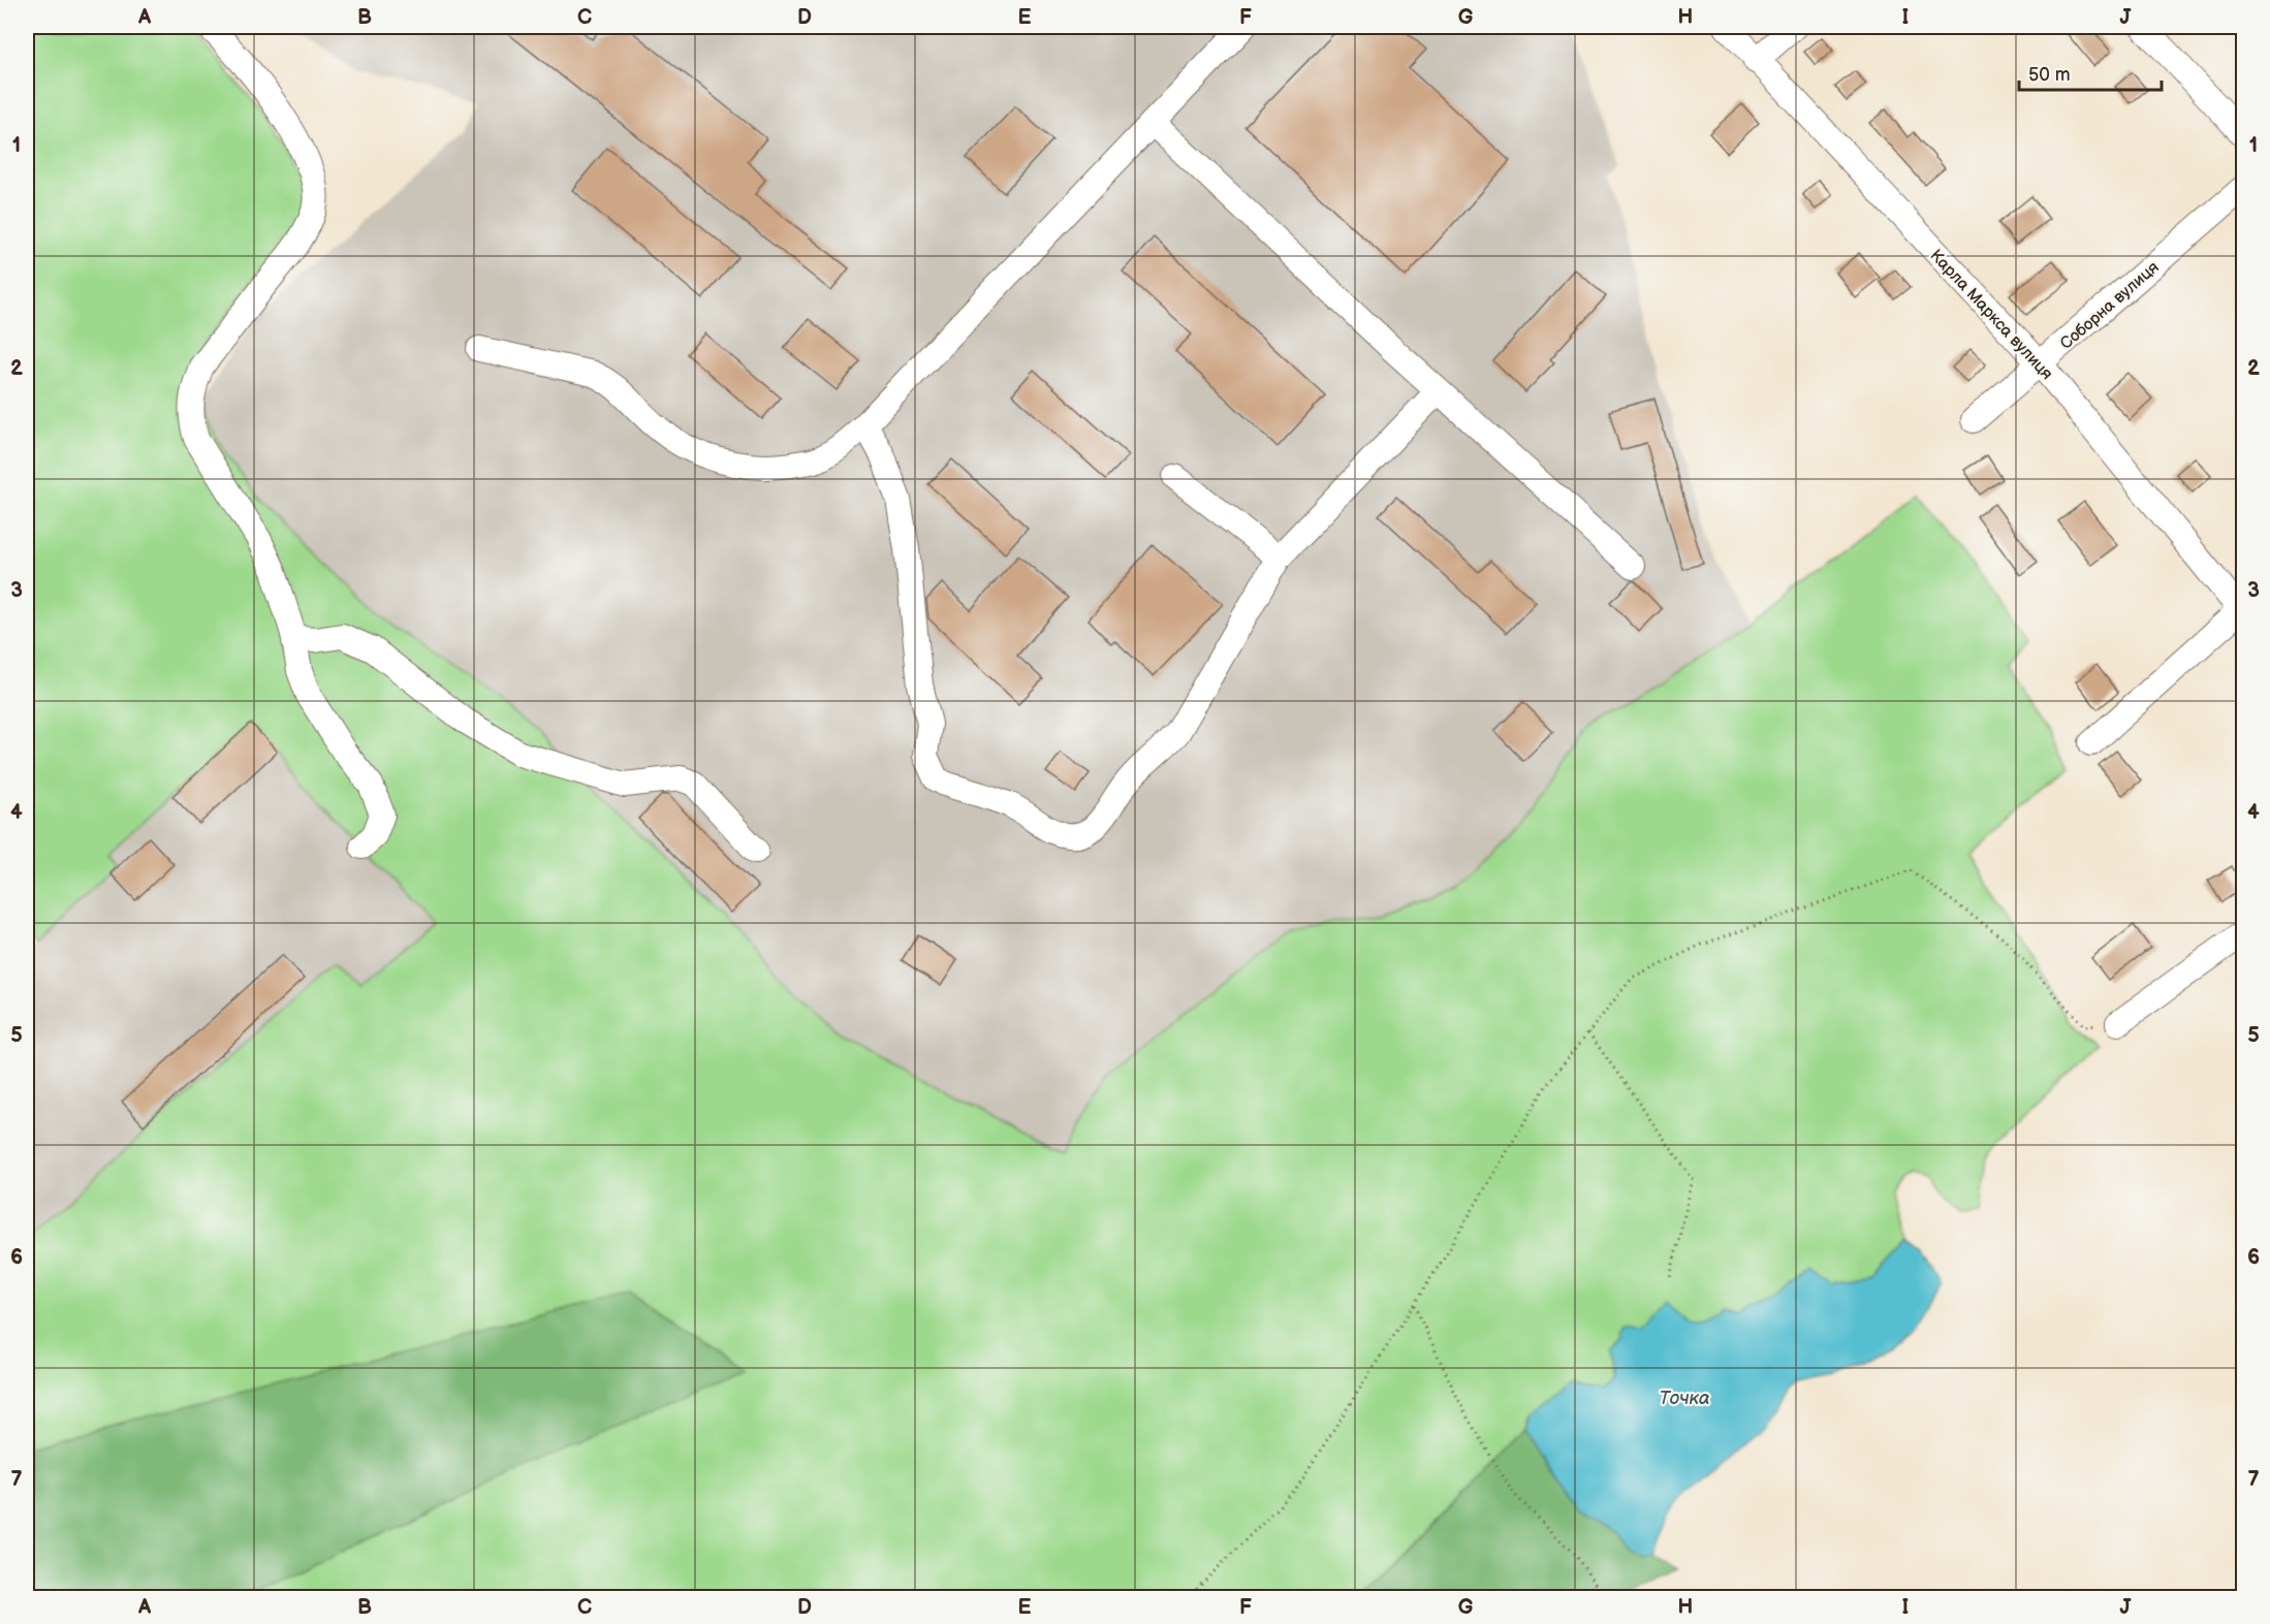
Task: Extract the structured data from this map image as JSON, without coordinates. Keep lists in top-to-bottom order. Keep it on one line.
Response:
{"streets":{"street":["Соборна вулиця","Карла Маркса вулиця"]},"crossings":[["Соборна вулиця","Карла Маркса вулиця"]],"water":["Точка"],"scale_bar":"50 m","grid":{"columns":["A","B","C","D","E","F","G","H","I","J"],"rows":["1","2","3","4","5","6","7"]}}
